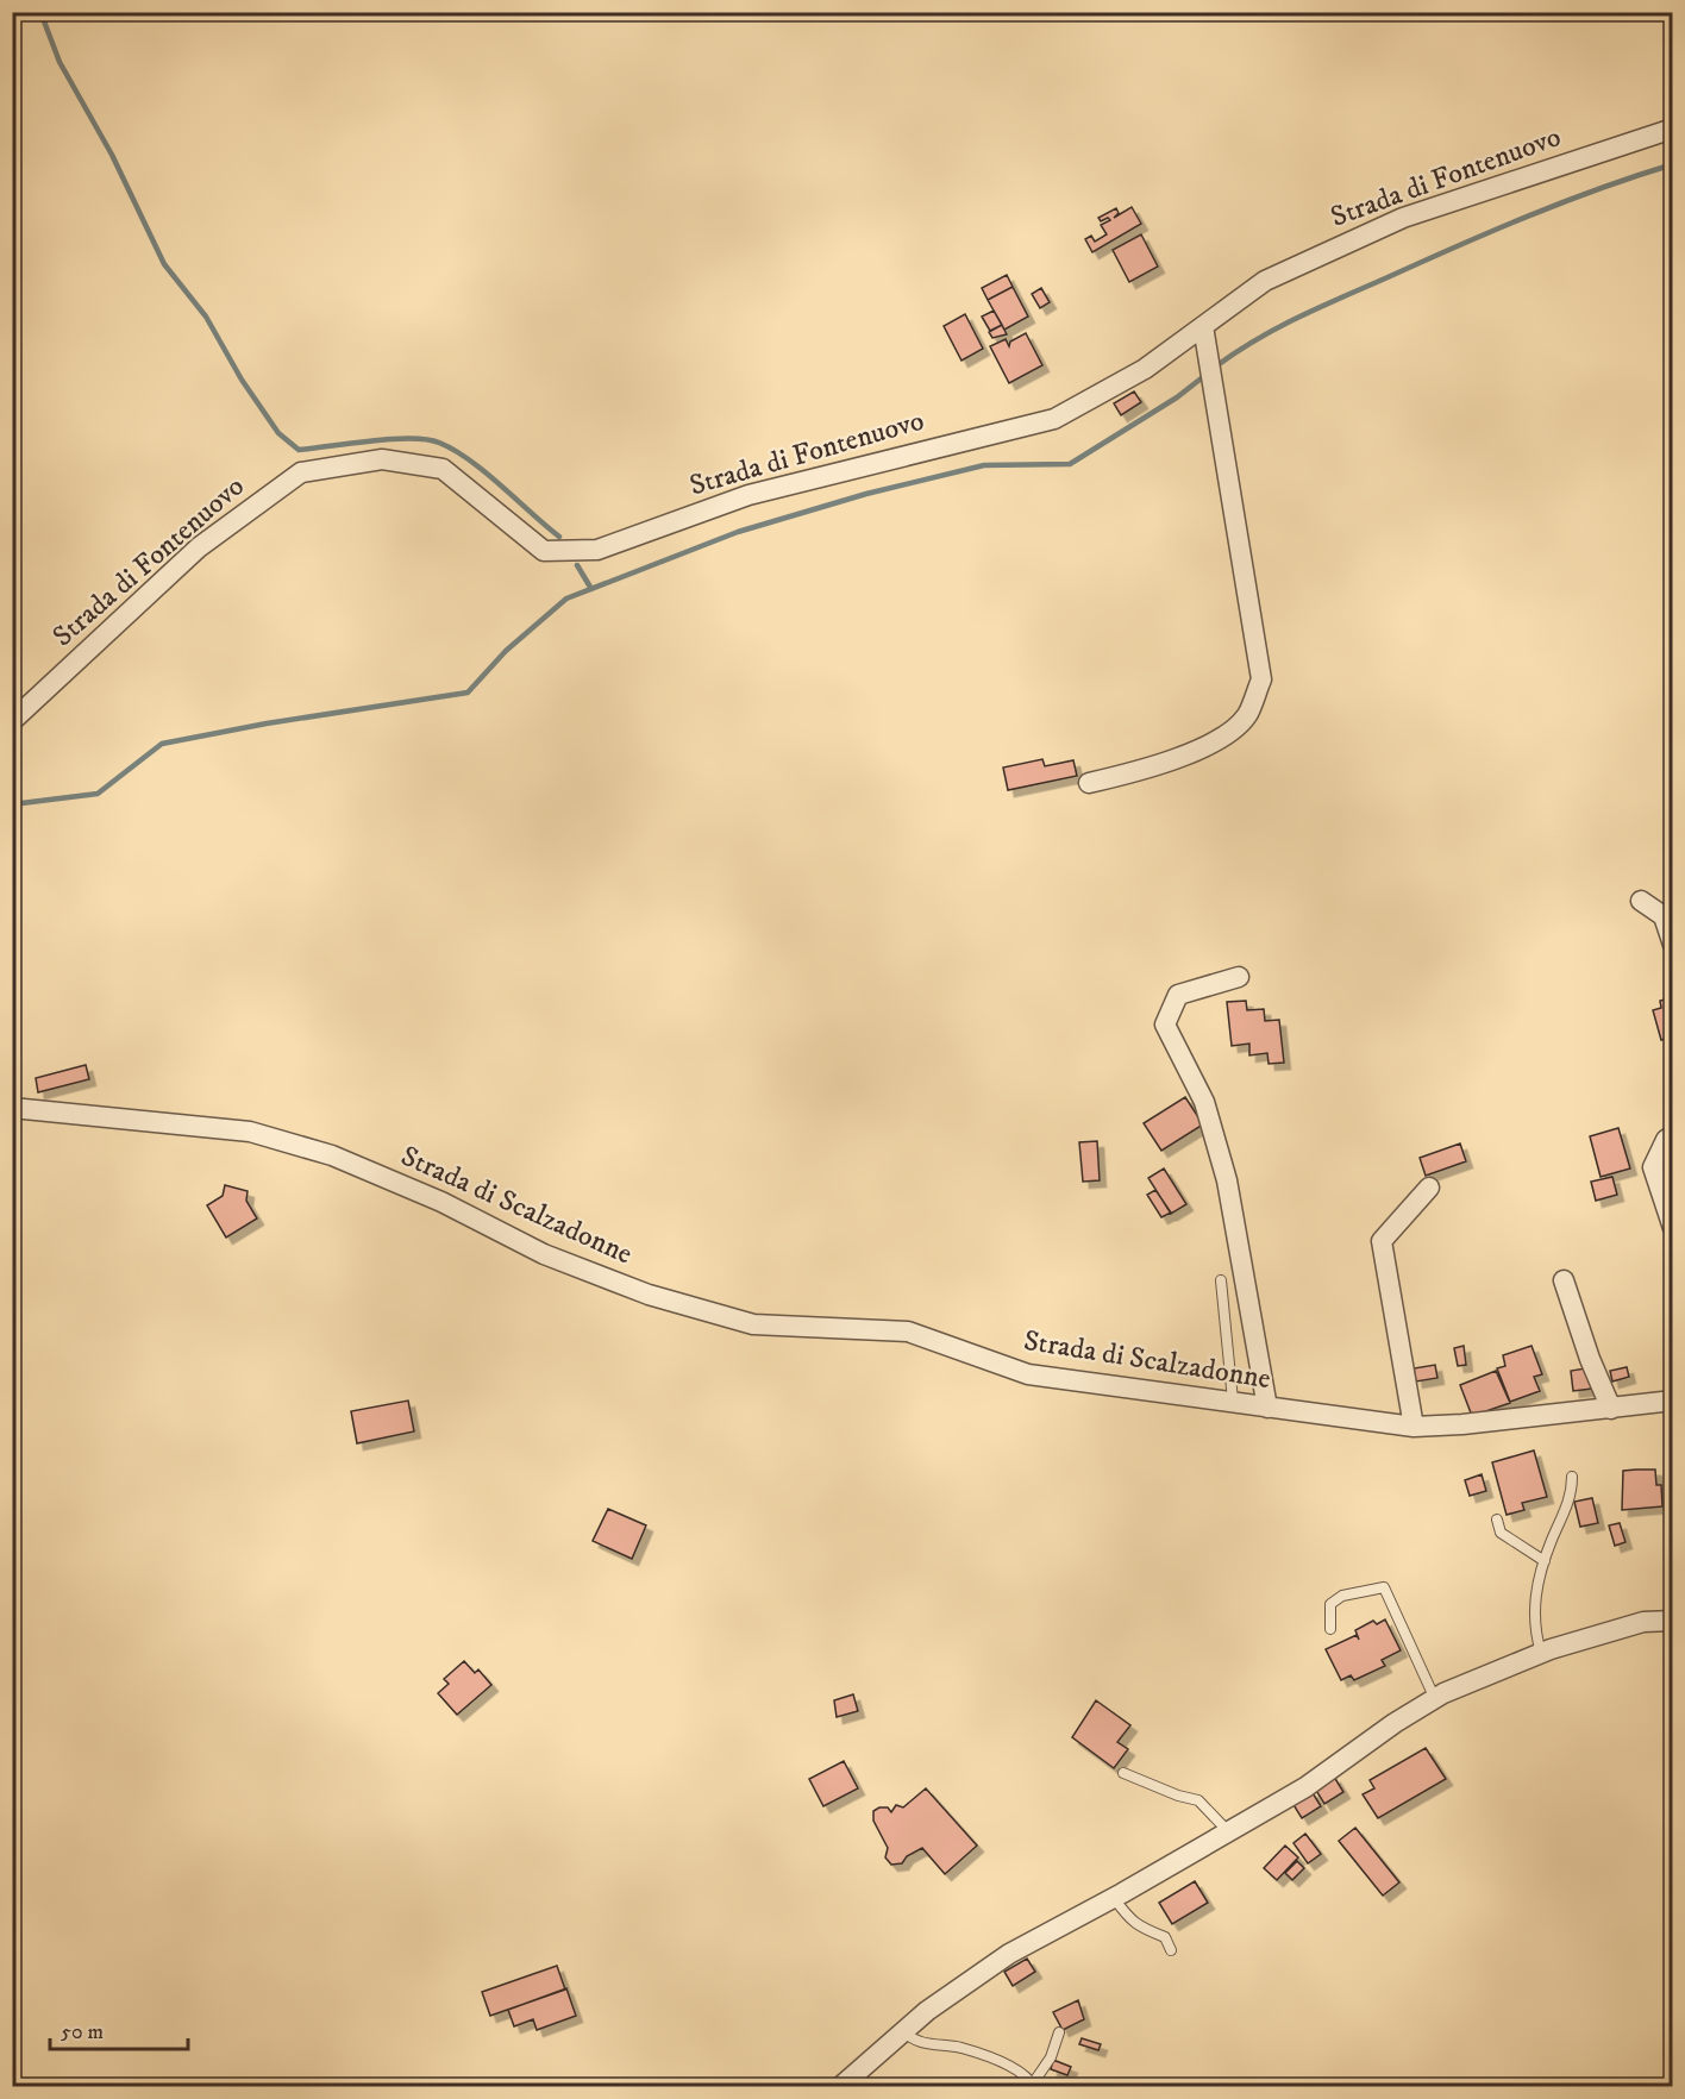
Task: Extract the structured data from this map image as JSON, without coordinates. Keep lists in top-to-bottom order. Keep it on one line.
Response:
{"streets":{"street":["Strada di Fontenuovo","Strada di Scalzadonne"]},"scale_bar":"50 m"}
